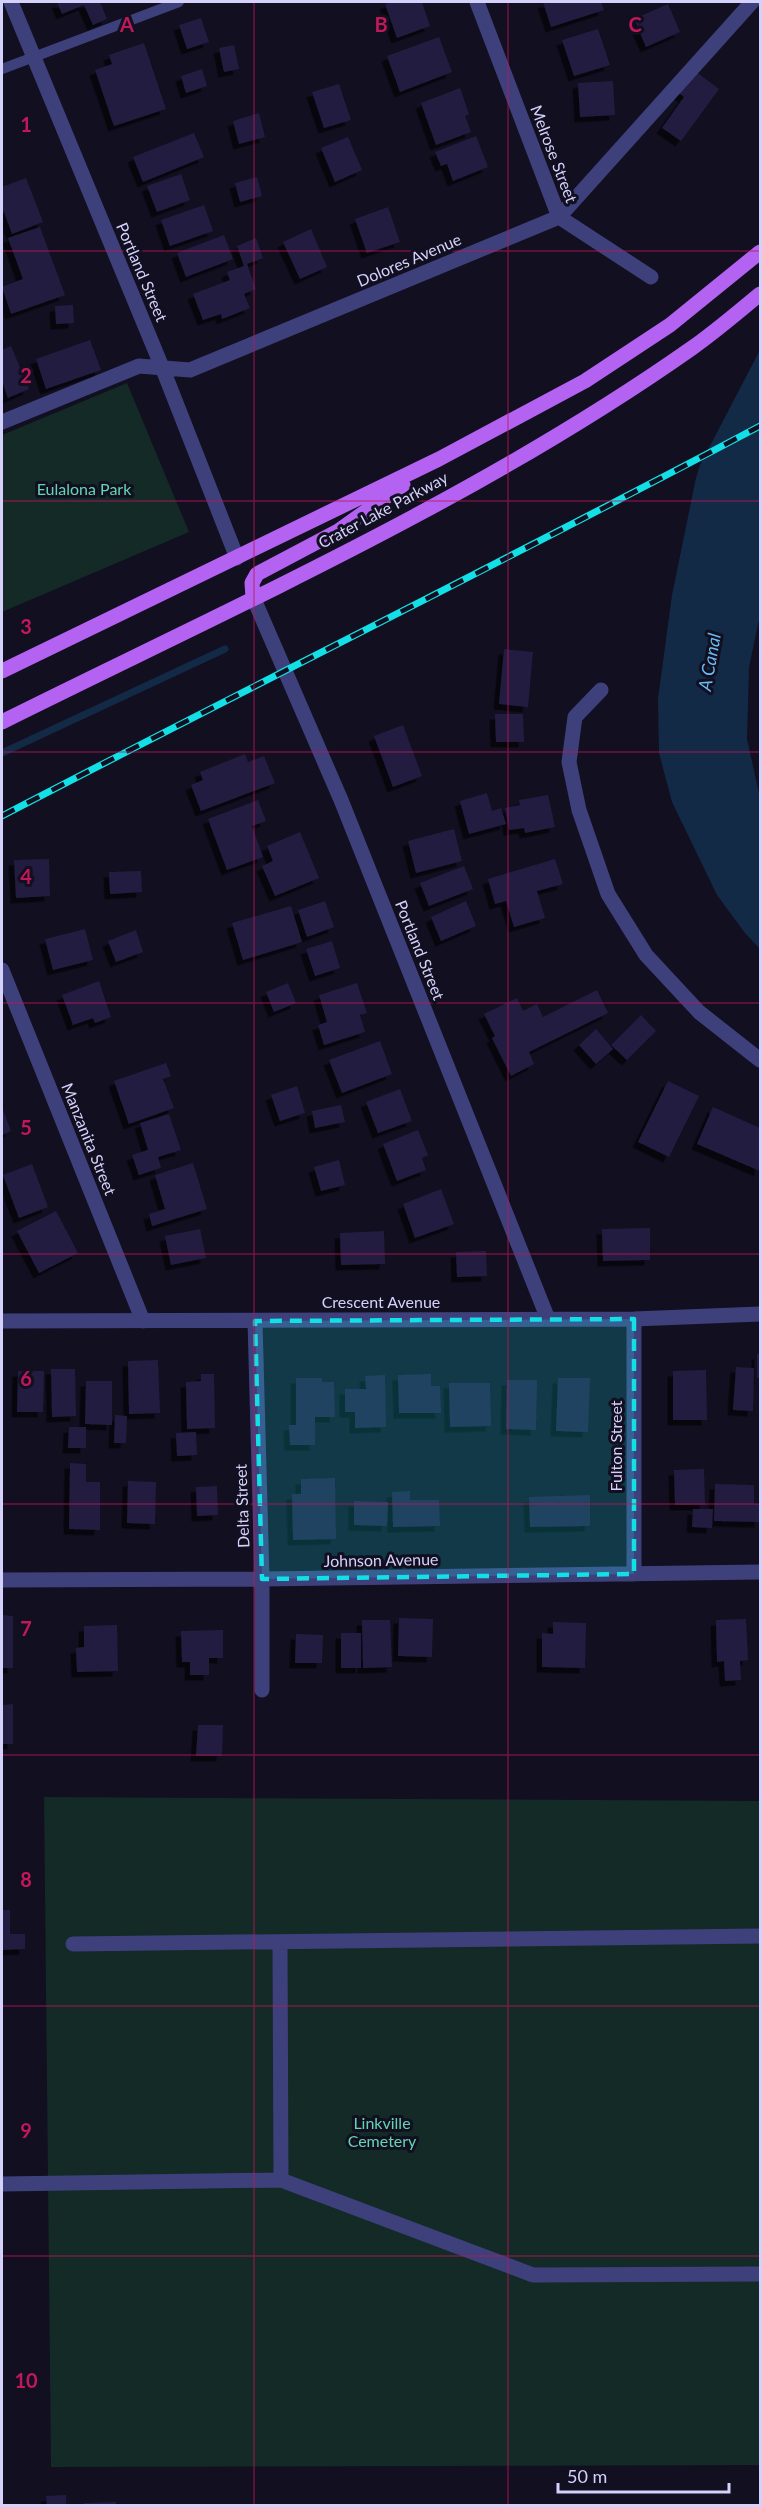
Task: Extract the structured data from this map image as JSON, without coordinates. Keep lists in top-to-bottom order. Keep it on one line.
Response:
{"streets":{"main road":["Crater Lake Parkway"],"street":["Melrose Street","Dolores Avenue","Portland Street","Manzanita Street","Crescent Avenue","Fulton Street","Delta Street","Johnson Avenue"]},"crossings":[["Melrose Street","Dolores Avenue"],["Dolores Avenue","Portland Street"],["Portland Street","Crater Lake Parkway"],["Portland Street","Crescent Avenue"],["Manzanita Street","Crescent Avenue"],["Crescent Avenue","Fulton Street"],["Crescent Avenue","Delta Street"],["Fulton Street","Johnson Avenue"],["Delta Street","Johnson Avenue"]],"water":["A Canal"],"parks":["Eulalona Park","Linkville Cemetery"],"scale_bar":"50 m","grid":{"columns":["A","B","C"],"rows":["1","2","3","4","5","6","7","8","9","10"]}}
